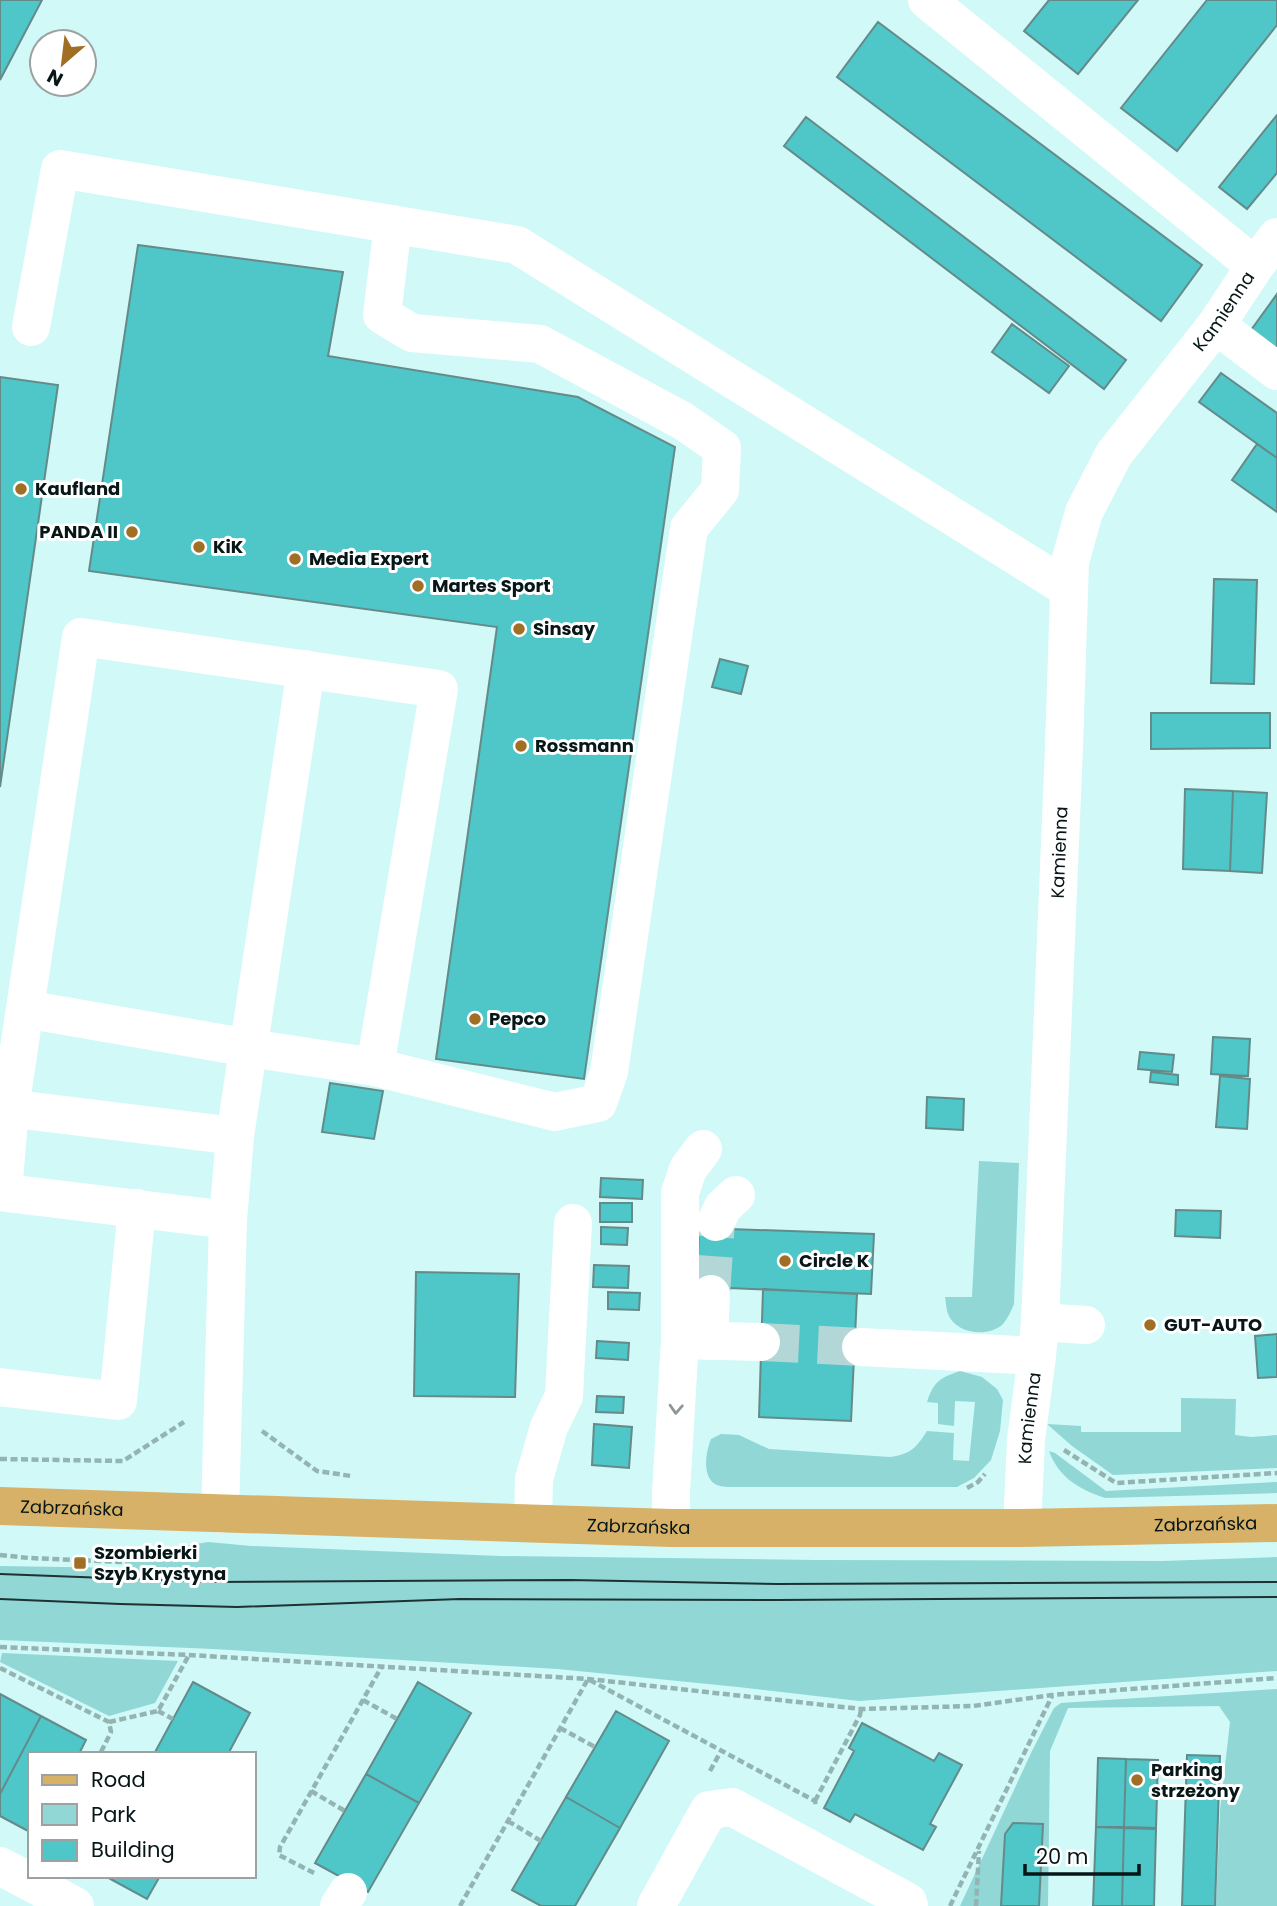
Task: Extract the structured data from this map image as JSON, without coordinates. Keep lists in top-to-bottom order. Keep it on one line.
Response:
{"streets":{"main road":["Zabrzańska"],"street":["Kamienna"]},"crossings":[["Kamienna","Zabrzańska"]],"places":{"other":["Kaufland","PANDA II","KiK","Media Expert","Martes Sport","Sinsay","Rossmann","Pepco","Circle K","GUT-AUTO","Parking strzeżony"],"transit":["Szombierki Szyb Krystyna"]},"legend":["Road","Park","Building"],"scale_bar":"20 m","north":"bottom left"}
